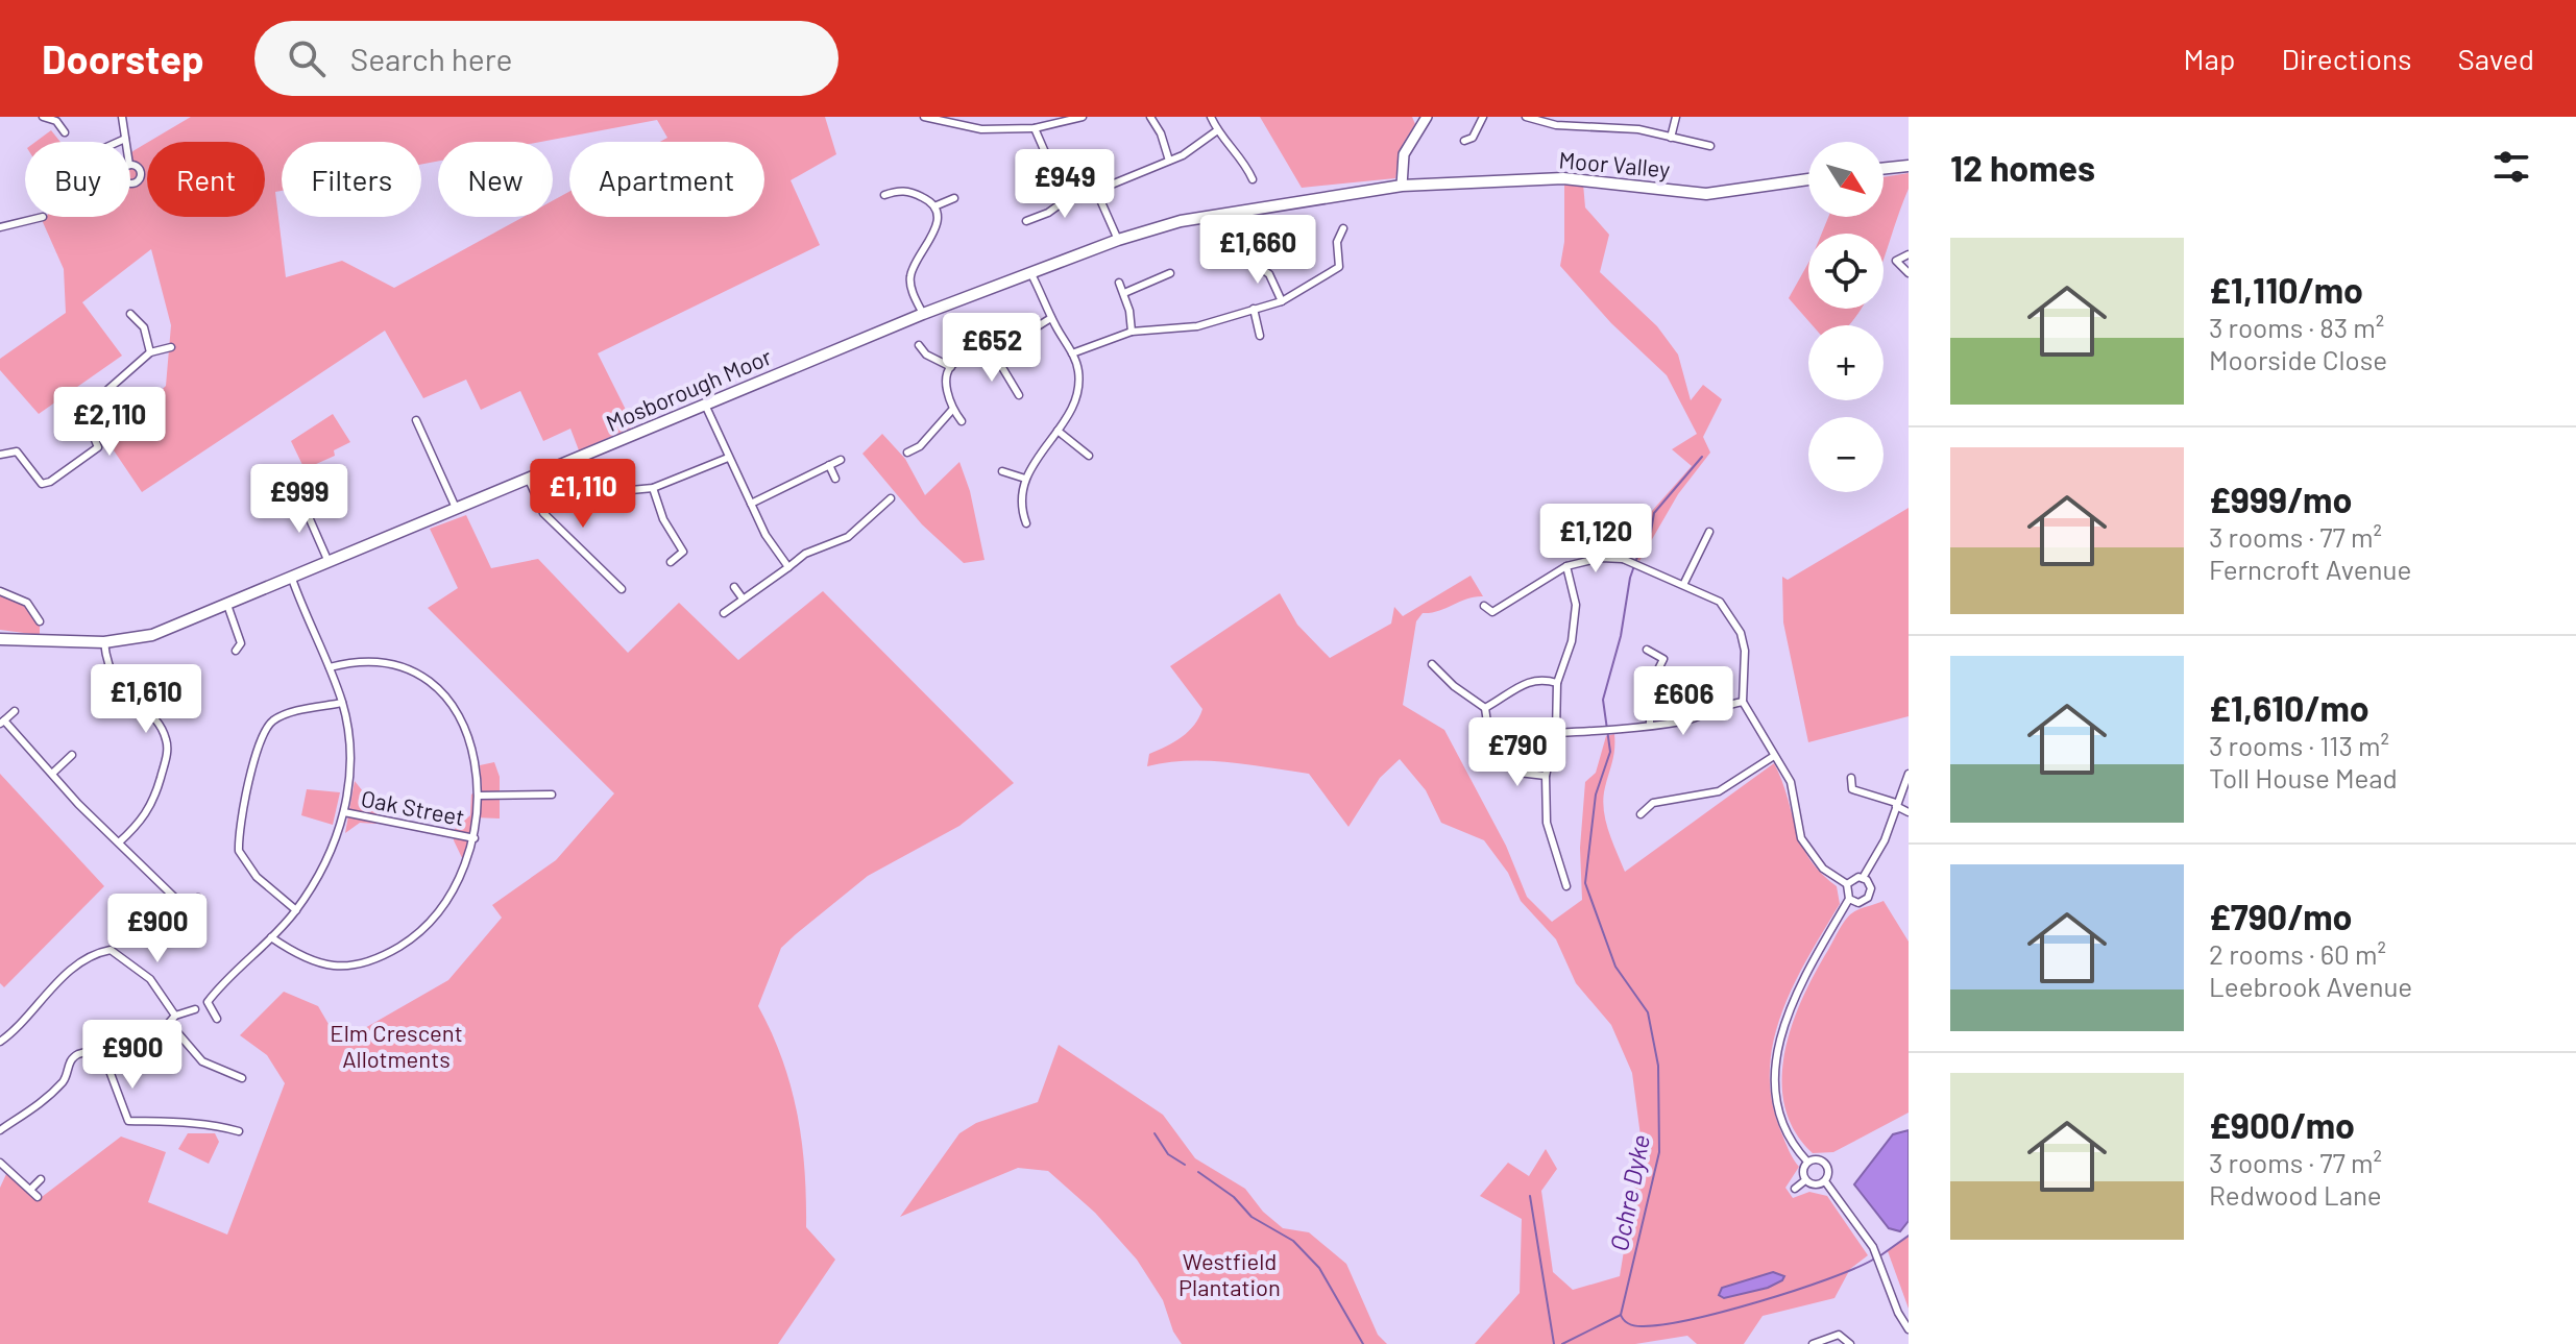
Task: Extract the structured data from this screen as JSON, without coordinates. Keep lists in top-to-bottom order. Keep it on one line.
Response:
{"streets":{"main road":["Moor Valley","Mosborough Moor"],"street":["Oak Street"]},"crossings":[["Moor Valley","Mosborough Moor"]],"water":["Ochre Dyke"],"parks":["Elm Crescent Allotments","Westfield Plantation"],"north":"bottom right","page":{"header":"Doorstep","search":"Search here","nav":["Map","Directions","Saved"],"heading":"12 homes","map_buttons":["+","−"],"chip":["Buy","Rent","Filters","New","Apartment"],"price":["£949","£1,660","£652","£2,110","£1,110","£999","£1,120","£1,610","£606","£790","£900","£900"],"list":[{"name":"£1,110/mo","note":"3 rooms · 83 m² · Moorside Close"},{"name":"£999/mo","note":"3 rooms · 77 m² · Ferncroft Avenue"},{"name":"£1,610/mo","note":"3 rooms · 113 m² · Toll House Mead"},{"name":"£790/mo","note":"2 rooms · 60 m² · Leebrook Avenue"},{"name":"£900/mo","note":"3 rooms · 77 m² · Redwood Lane"}]}}
